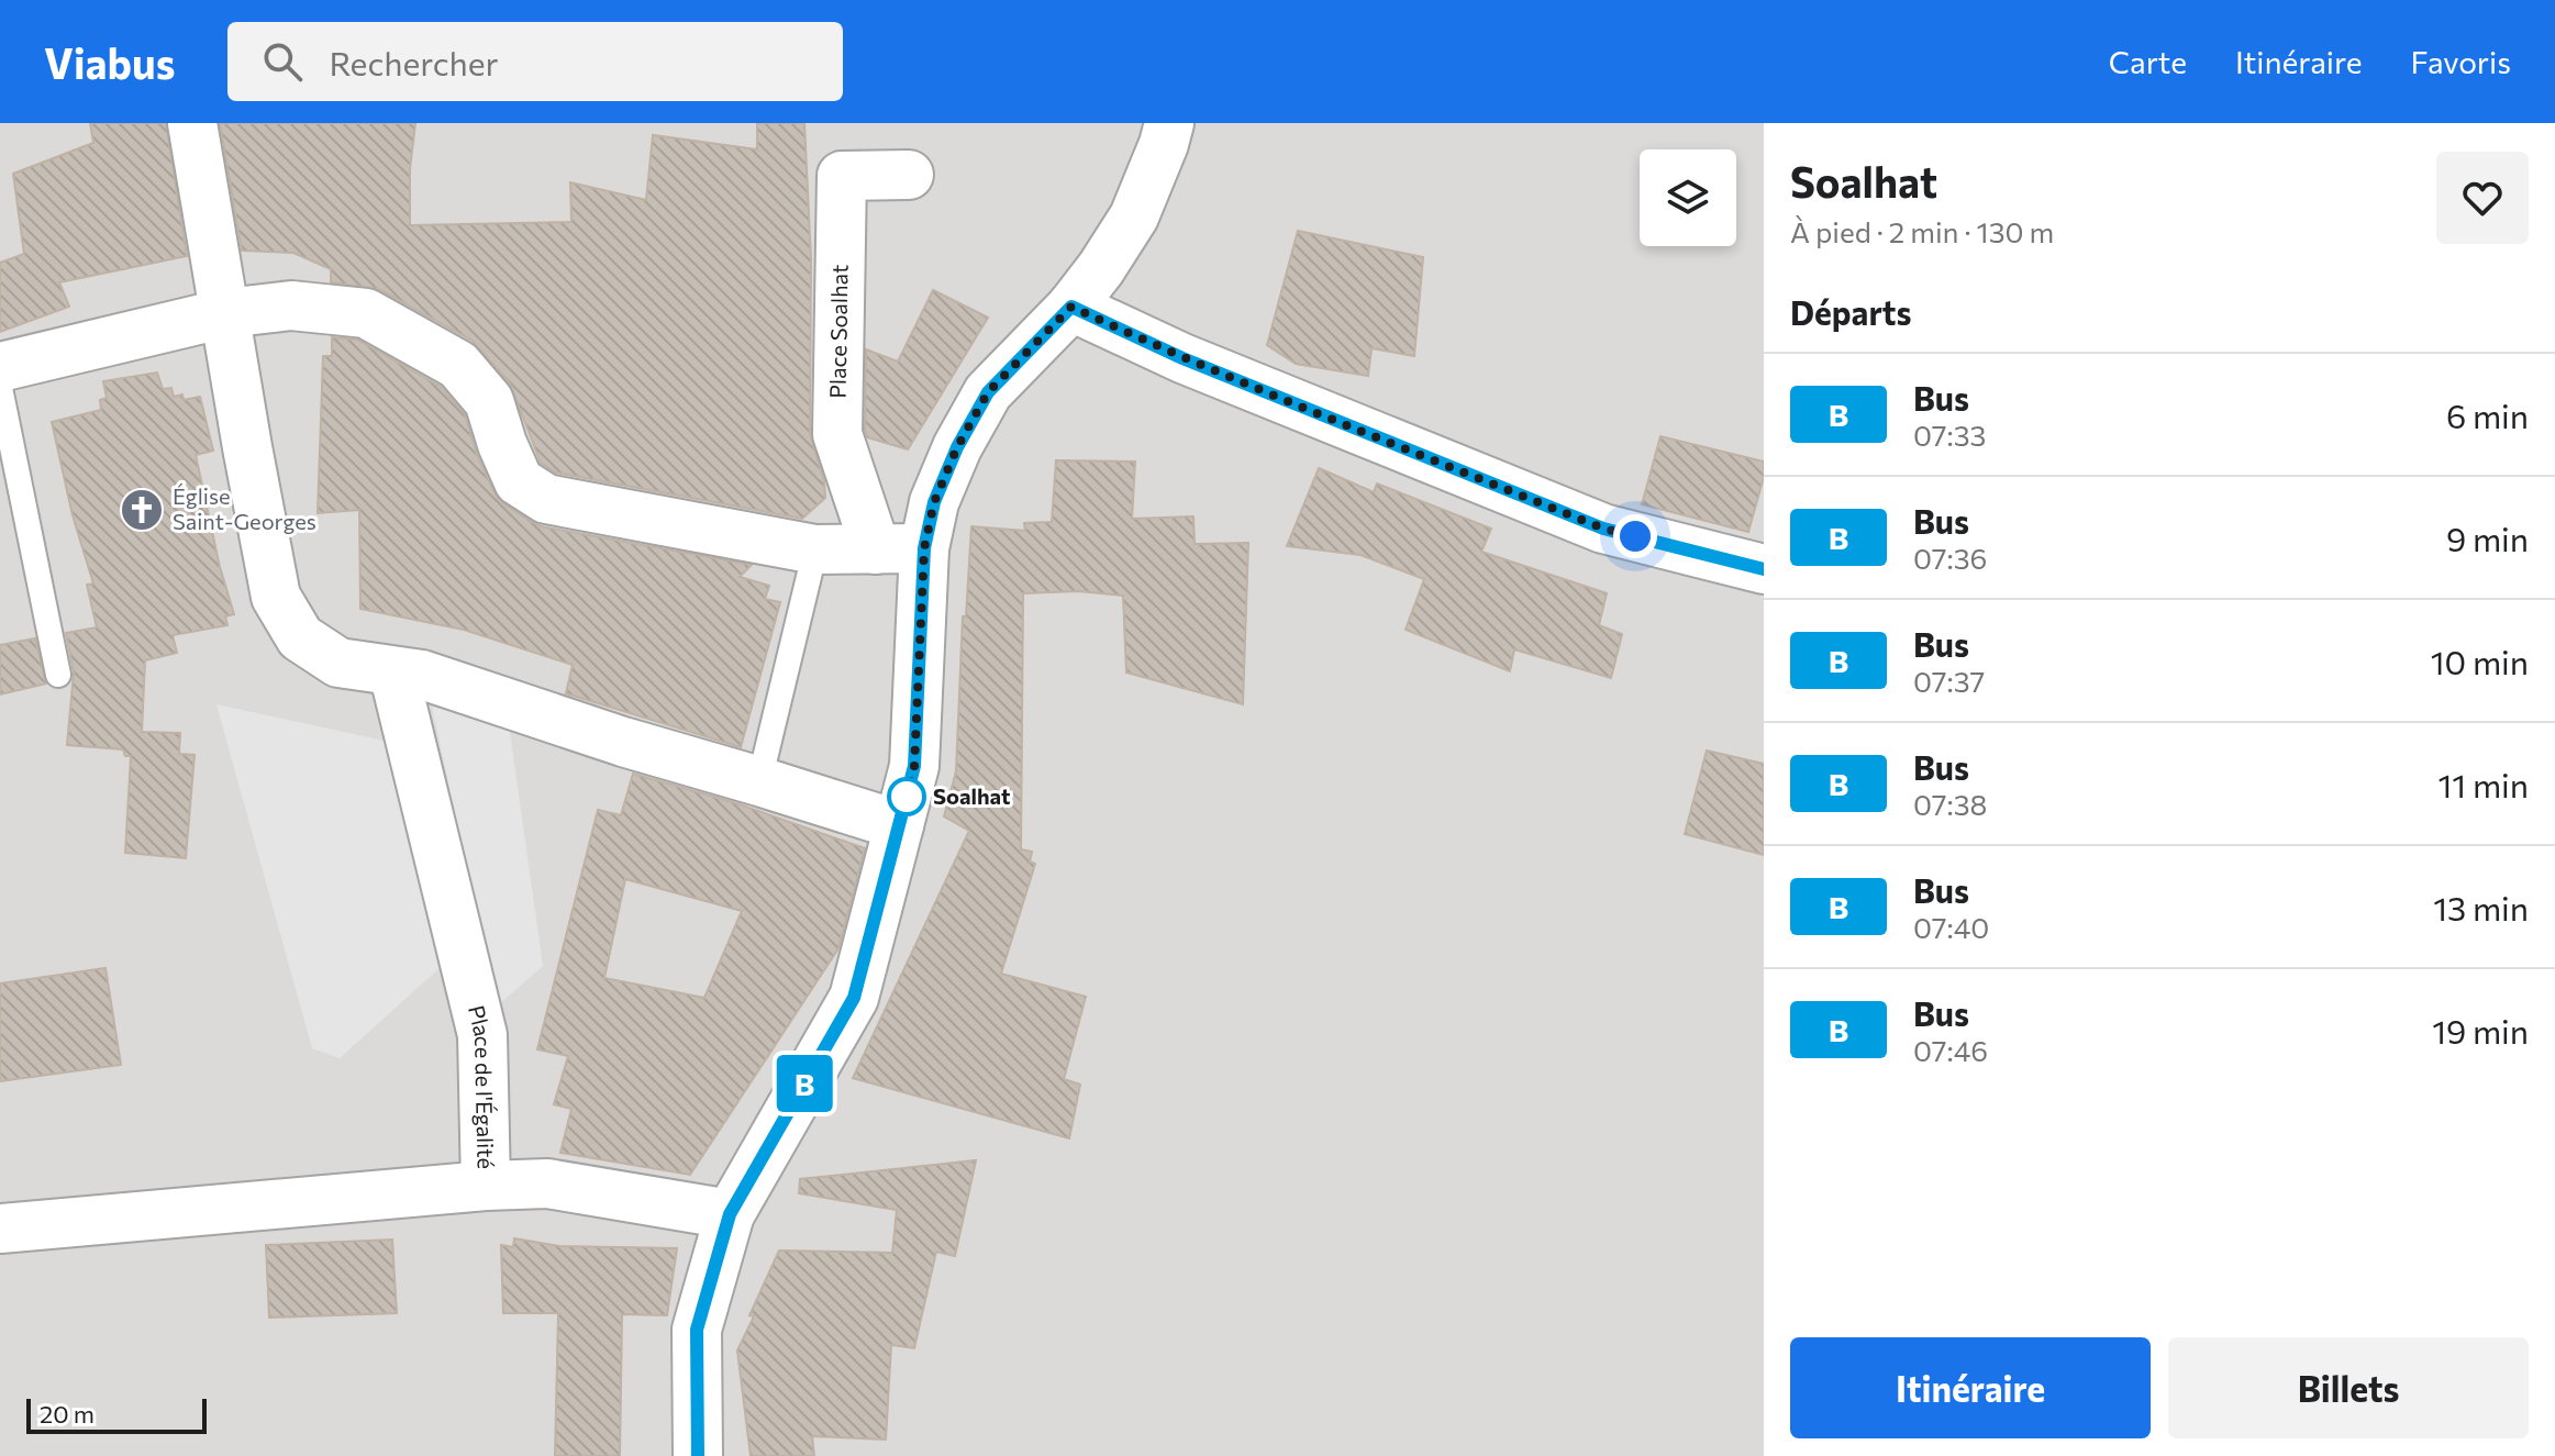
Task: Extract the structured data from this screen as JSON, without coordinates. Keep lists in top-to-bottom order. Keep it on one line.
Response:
{"streets":{"street":["Place Soalhat","Place de l'Égalité"]},"places":{"church":["Église Saint-Georges"],"other":["Soalhat"]},"lines":["bus line B"],"scale_bar":"20 m","page":{"header":"Viabus","search":"Rechercher","nav":["Carte","Itinéraire","Favoris"],"on_map":"B","heading":[["Soalhat","À pied · 2 min · 130 m"],"Départs"],"list":[{"mark":"B","name":"Bus","note":"07:33","value":"6 min"},{"mark":"B","name":"Bus","note":"07:36","value":"9 min"},{"mark":"B","name":"Bus","note":"07:37","value":"10 min"},{"mark":"B","name":"Bus","note":"07:38","value":"11 min"},{"mark":"B","name":"Bus","note":"07:40","value":"13 min"},{"mark":"B","name":"Bus","note":"07:46","value":"19 min"}],"buttons":["Itinéraire","Billets"],"scale":"20 m"}}
